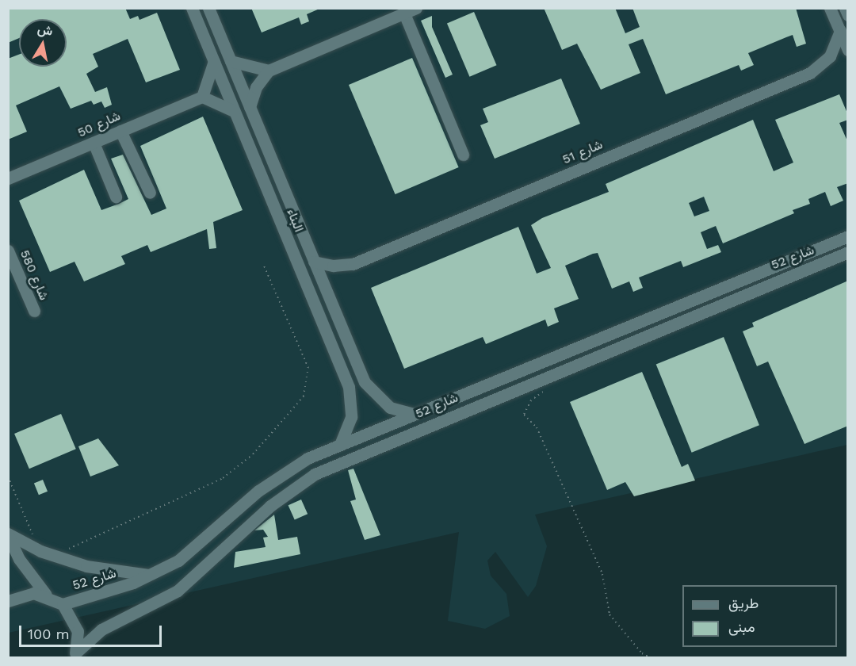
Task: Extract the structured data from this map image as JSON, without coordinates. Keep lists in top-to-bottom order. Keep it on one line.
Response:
{"streets":{"street":["شارع 50","شارع 51","البناء","شارع 52","شارع 580"]},"crossings":[["شارع 51","البناء"],["البناء","شارع 52"]],"legend":["طريق","مبنى"],"scale_bar":"100 m","north":"top"}
